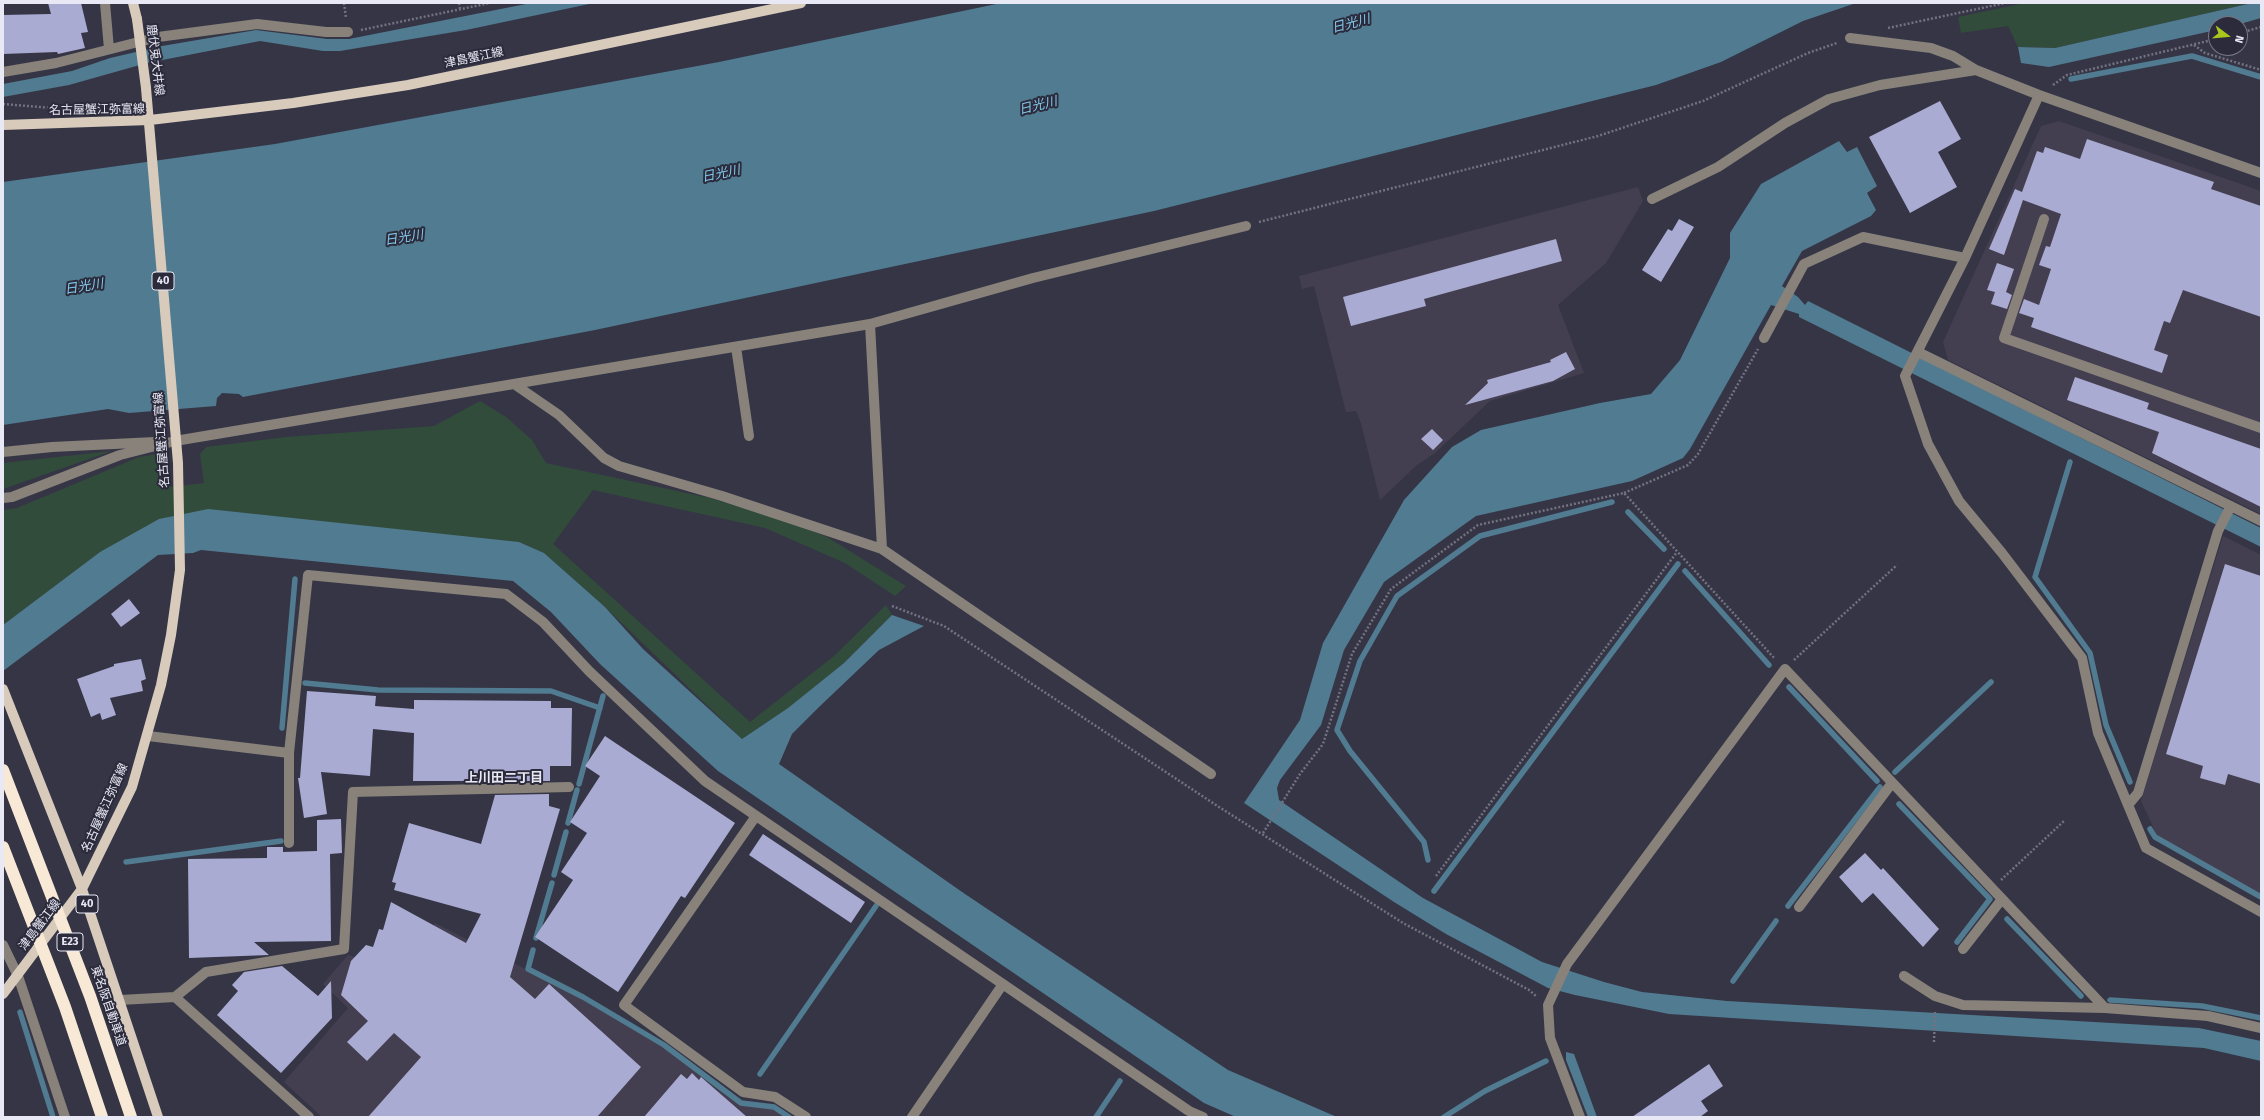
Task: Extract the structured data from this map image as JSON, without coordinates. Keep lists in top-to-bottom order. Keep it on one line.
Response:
{"streets":{"highway":["E23","東名阪自動車道"],"main road":["津島蟹江線","鹿伏兎大井線","名古屋蟹江弥富線","40"]},"crossings":[["津島蟹江線","鹿伏兎大井線"],["津島蟹江線","名古屋蟹江弥富線"],["鹿伏兎大井線","名古屋蟹江弥富線"]],"districts":["上川田二丁目"],"water":["日光川"],"north":"right"}
